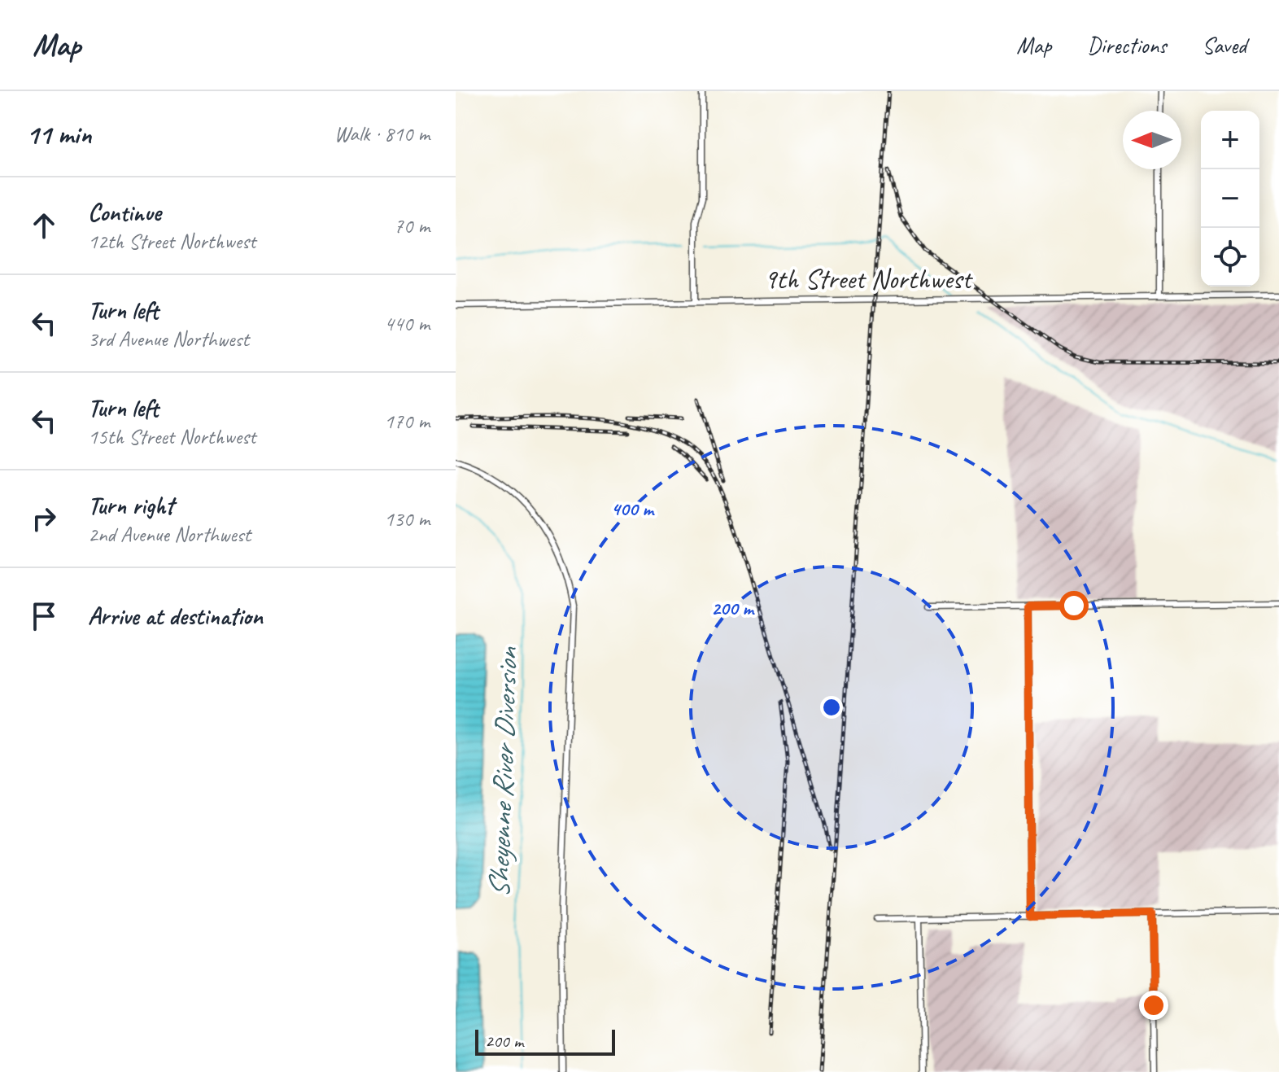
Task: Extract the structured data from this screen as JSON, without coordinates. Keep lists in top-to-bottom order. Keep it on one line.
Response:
{"streets":{"street":["9th Street Northwest"]},"water":["Sheyenne River Diversion"],"scale_bar":"200 m","north":"left","page":{"header":"Map","nav":["Map","Directions","Saved"],"heading":["11 min","Walk · 810 m"],"map_buttons":["+","−"],"list":[["Continue","12th Street Northwest","70 m"],["Turn left","3rd Avenue Northwest","440 m"],["Turn left","15th Street Northwest","170 m"],["Turn right","2nd Avenue Northwest","130 m"],"Arrive at destination"],"scale":"200 m"},"rings":["400 m","200 m"]}
